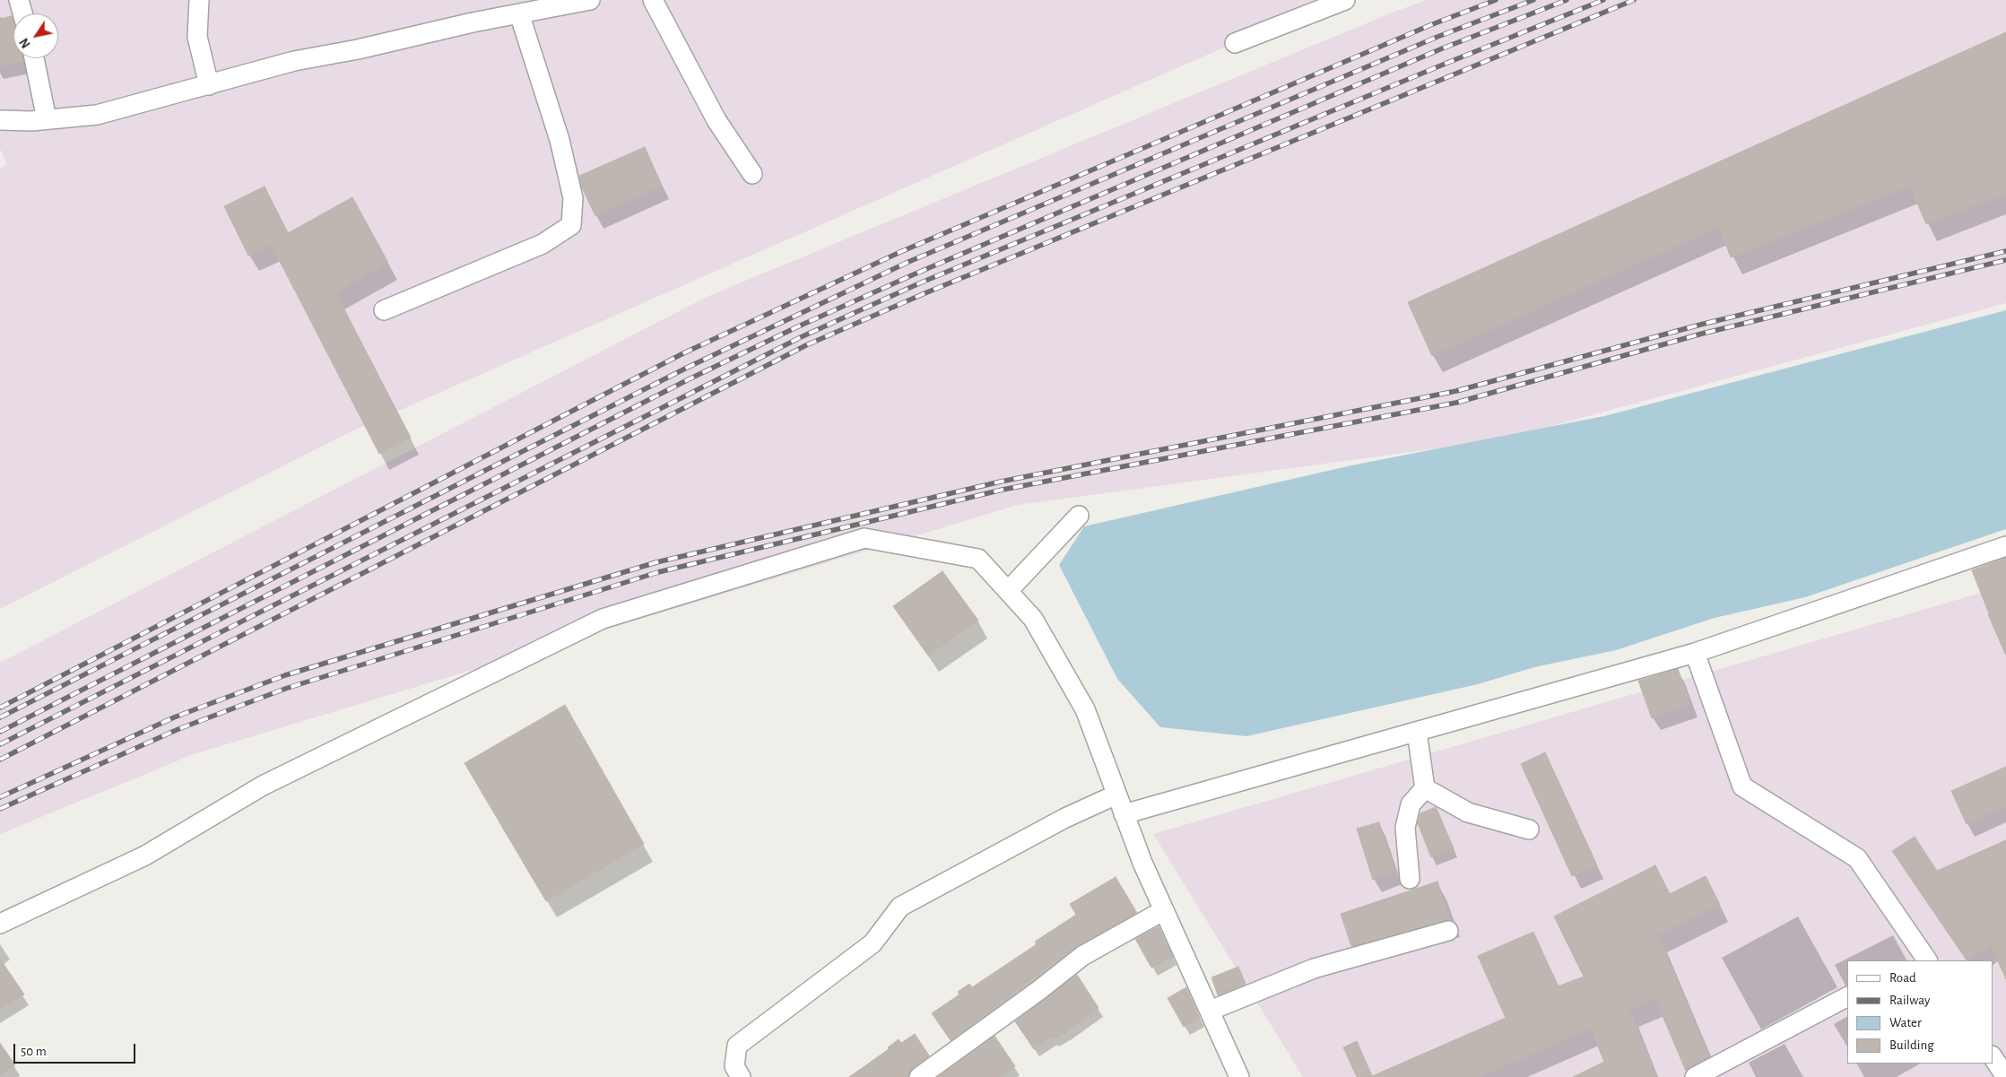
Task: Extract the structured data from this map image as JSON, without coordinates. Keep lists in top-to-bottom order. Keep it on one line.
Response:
{"legend":["Road","Railway","Water","Building"],"scale_bar":"50 m","north":"bottom left"}
